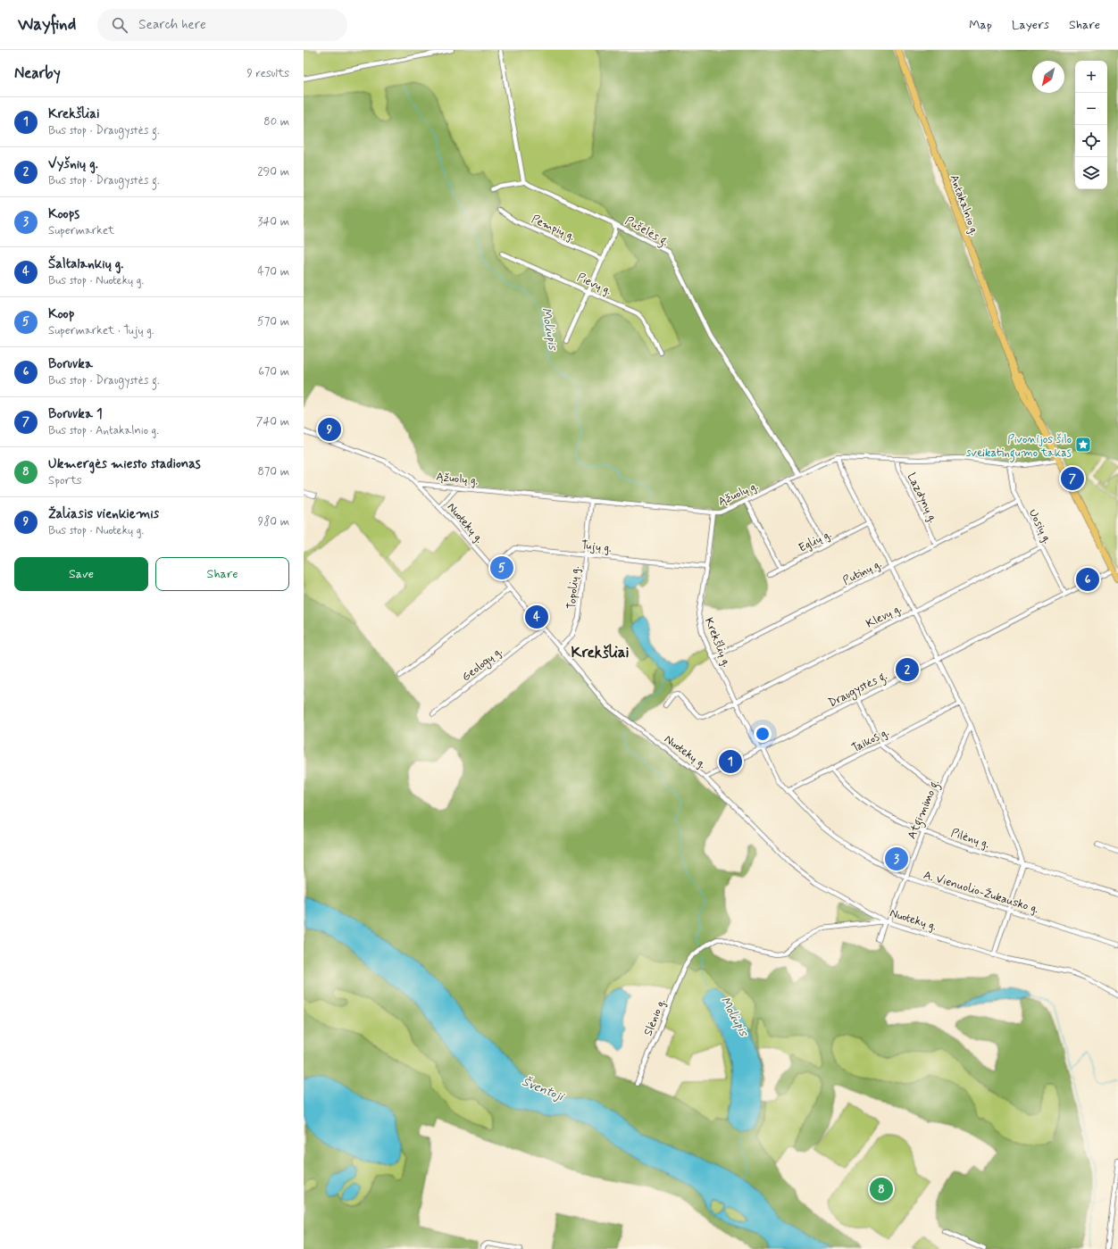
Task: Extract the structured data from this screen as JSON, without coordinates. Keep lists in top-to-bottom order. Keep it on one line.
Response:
{"streets":{"main road":["Antakalnio g."],"street":["Pempių g.","Pušelės g.","Pievų g.","Ąžuolų g.","Lazdynų g.","Nuotekų g.","Uosių g.","Eglių g.","Tujų g.","Putinų g.","Topolių g.","Klevų g.","Krekšlių g.","Geologų g.","Draugystės g.","Taikos g.","Atgimimo g.","Pilėnų g.","A. Vienuolio-Žukausko g.","Slėnio g."]},"crossings":[["Antakalnio g.","Ąžuolų g."],["Antakalnio g.","Draugystės g."],["Pušelės g.","Ąžuolų g."],["Ąžuolų g.","Lazdynų g."],["Ąžuolų g.","Nuotekų g."],["Ąžuolų g.","Uosių g."],["Ąžuolų g.","Topolių g."],["Ąžuolų g.","Krekšlių g."],["Lazdynų g.","Putinų g."],["Nuotekų g.","Tujų g."],["Nuotekų g.","Topolių g."],["Nuotekų g.","Geologų g."],["Nuotekų g.","Draugystės g."],["Nuotekų g.","Atgimimo g."],["Nuotekų g.","Slėnio g."],["Uosių g.","Putinų g."],["Uosių g.","Klevų g."],["Uosių g.","Draugystės g."],["Tujų g.","Topolių g."],["Tujų g.","Krekšlių g."],["Putinų g.","Krekšlių g."],["Klevų g.","Krekšlių g."],["Krekšlių g.","Draugystės g."],["Krekšlių g.","A. Vienuolio-Žukausko g."],["Draugystės g.","A. Vienuolio-Žukausko g."],["Taikos g.","Pilėnų g."],["Taikos g.","A. Vienuolio-Žukausko g."],["Atgimimo g.","Pilėnų g."],["Atgimimo g.","A. Vienuolio-Žukausko g."],["Atgimimo g.","Slėnio g."]],"districts":["Krekšliai"],"water":["Moliupis","Šventoji"],"places":{"place":["Pivonijos šilo sveikatingumo takas"]},"north":"bottom left","page":{"header":"Wayfind","search":"Search here","nav":["Map","Layers","Share"],"heading":["Nearby","9 results"],"map_buttons":["+","−"],"list":[{"mark":"1","name":"Krekšliai","note":"Bus stop · Draugystės g.","value":"80 m"},{"mark":"2","name":"Vyšnių g.","note":"Bus stop · Draugystės g.","value":"290 m"},{"mark":"3","name":"Koops","note":"Supermarket","value":"340 m"},{"mark":"4","name":"Šaltalankių g.","note":"Bus stop · Nuotekų g.","value":"470 m"},{"mark":"5","name":"Koop","note":"Supermarket · Tujų g.","value":"570 m"},{"mark":"6","name":"Boruvka","note":"Bus stop · Draugystės g.","value":"670 m"},{"mark":"7","name":"Boruvka 1","note":"Bus stop · Antakalnio g.","value":"740 m"},{"mark":"8","name":"Ukmergės miesto stadionas","note":"Sports","value":"870 m"},{"mark":"9","name":"Žaliasis vienkiemis","note":"Bus stop · Nuotekų g.","value":"980 m"}],"pins":["9","7","5","6","4","2","1","3","8"],"buttons":["Save","Share"]}}
